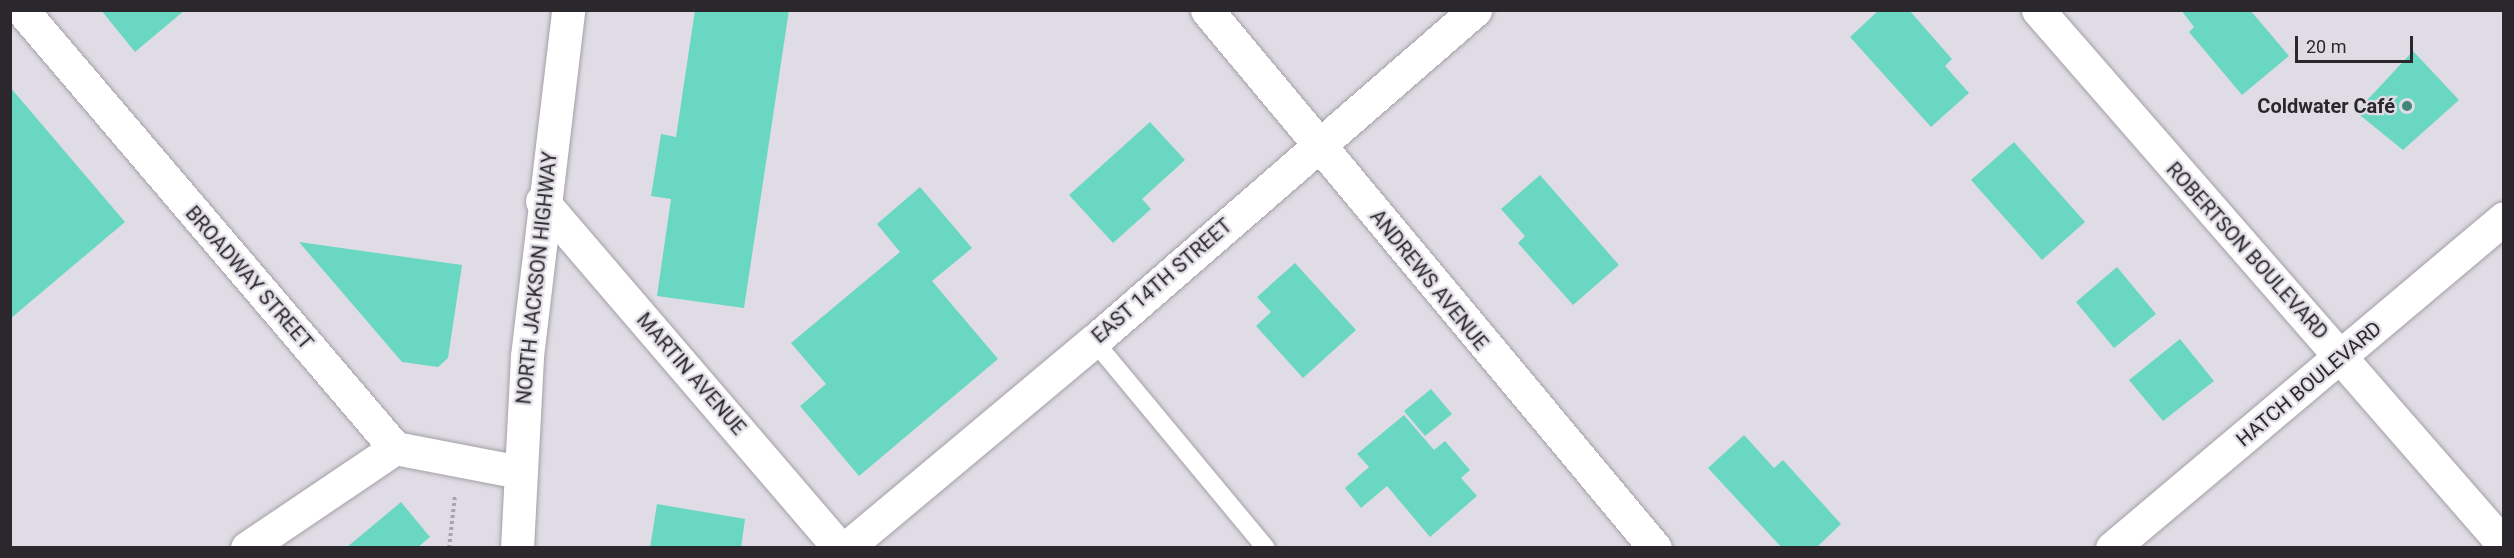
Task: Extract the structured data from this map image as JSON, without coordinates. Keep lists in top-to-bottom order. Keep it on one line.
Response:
{"streets":{"street":["ROBERTSON BOULEVARD","BROADWAY STREET","NORTH JACKSON HIGHWAY","ANDREWS AVENUE","EAST 14TH STREET","MARTIN AVENUE","HATCH BOULEVARD"]},"crossings":[["ROBERTSON BOULEVARD","HATCH BOULEVARD"],["NORTH JACKSON HIGHWAY","MARTIN AVENUE"],["ANDREWS AVENUE","EAST 14TH STREET"]],"places":["Coldwater Café"],"scale_bar":"20 m"}
